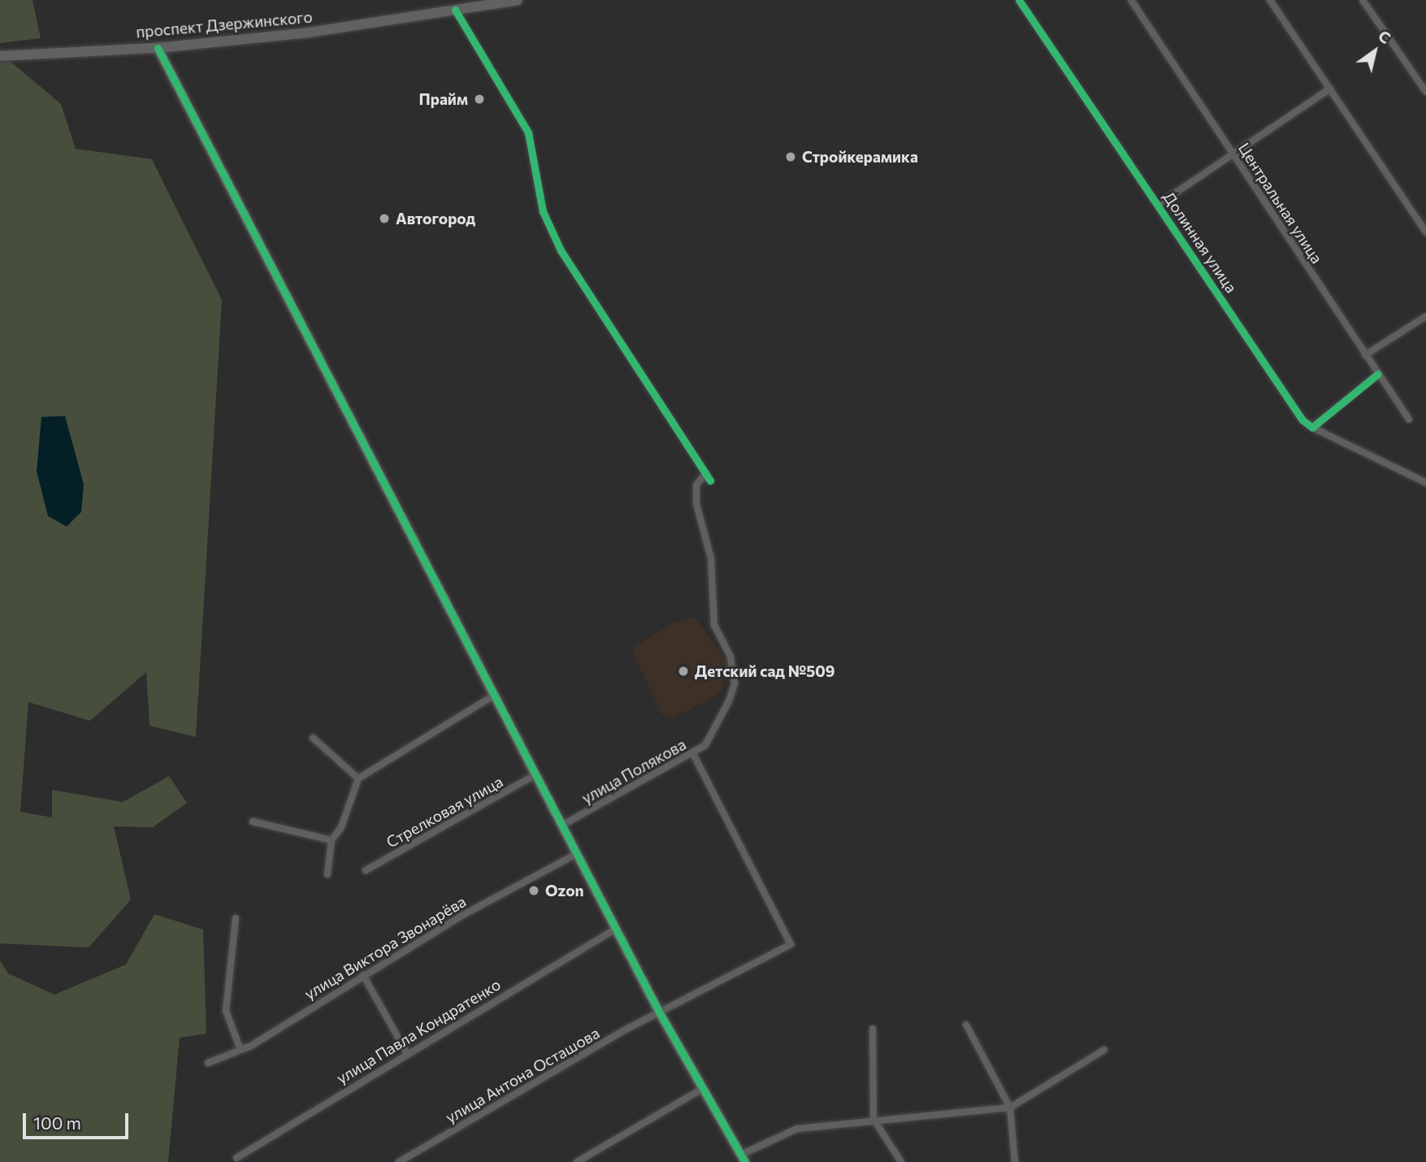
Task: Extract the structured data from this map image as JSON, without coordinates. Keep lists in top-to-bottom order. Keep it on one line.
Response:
{"streets":{"street":["проспект Дзержинского","Центральная улица","Долинная улица","улица Полякова","Стрелковая улица","улица Виктора Звонарёва","улица Павла Кондратенко","улица Антона Осташова"]},"crossings":[["улица Полякова","улица Антона Осташова"]],"places":["Прайм","Стройкерамика","Автогород","Детский сад №509","Ozon"],"scale_bar":"100 m","north":"top right"}
